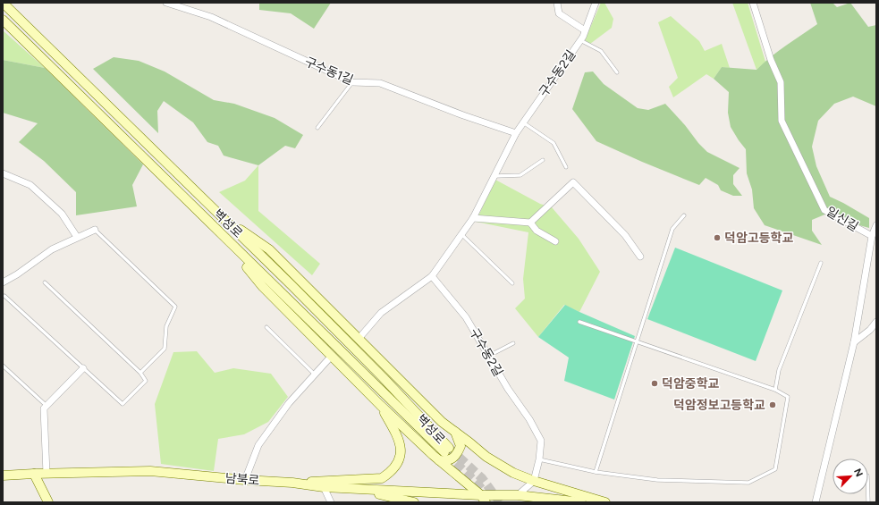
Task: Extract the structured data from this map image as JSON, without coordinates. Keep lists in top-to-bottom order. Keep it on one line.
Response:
{"streets":{"main road":["벽성로","남북로"],"street":["구수동1길","구수동2길","일신길"]},"crossings":[["구수동1길","구수동2길"]],"places":["덕암고등학교","덕암중학교","덕암정보고등학교"],"north":"top right"}
